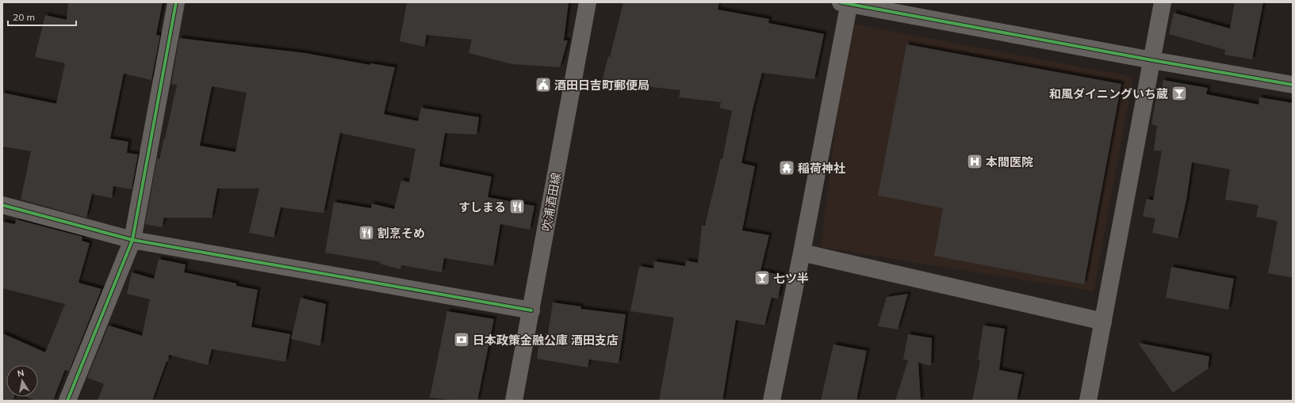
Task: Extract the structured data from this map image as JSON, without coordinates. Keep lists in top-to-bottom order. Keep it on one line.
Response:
{"streets":{"street":["吹浦酒田線"]},"places":{"public building":["酒田日吉町郵便局"],"bar":["和風ダイニングいち蔵","七ツ半"],"hospital":["本間医院"],"temple":["稲荷神社"],"restaurant":["すしまる","割烹そめ"],"bank":["日本政策金融公庫 酒田支店"]},"scale_bar":"20 m","north":"top"}
